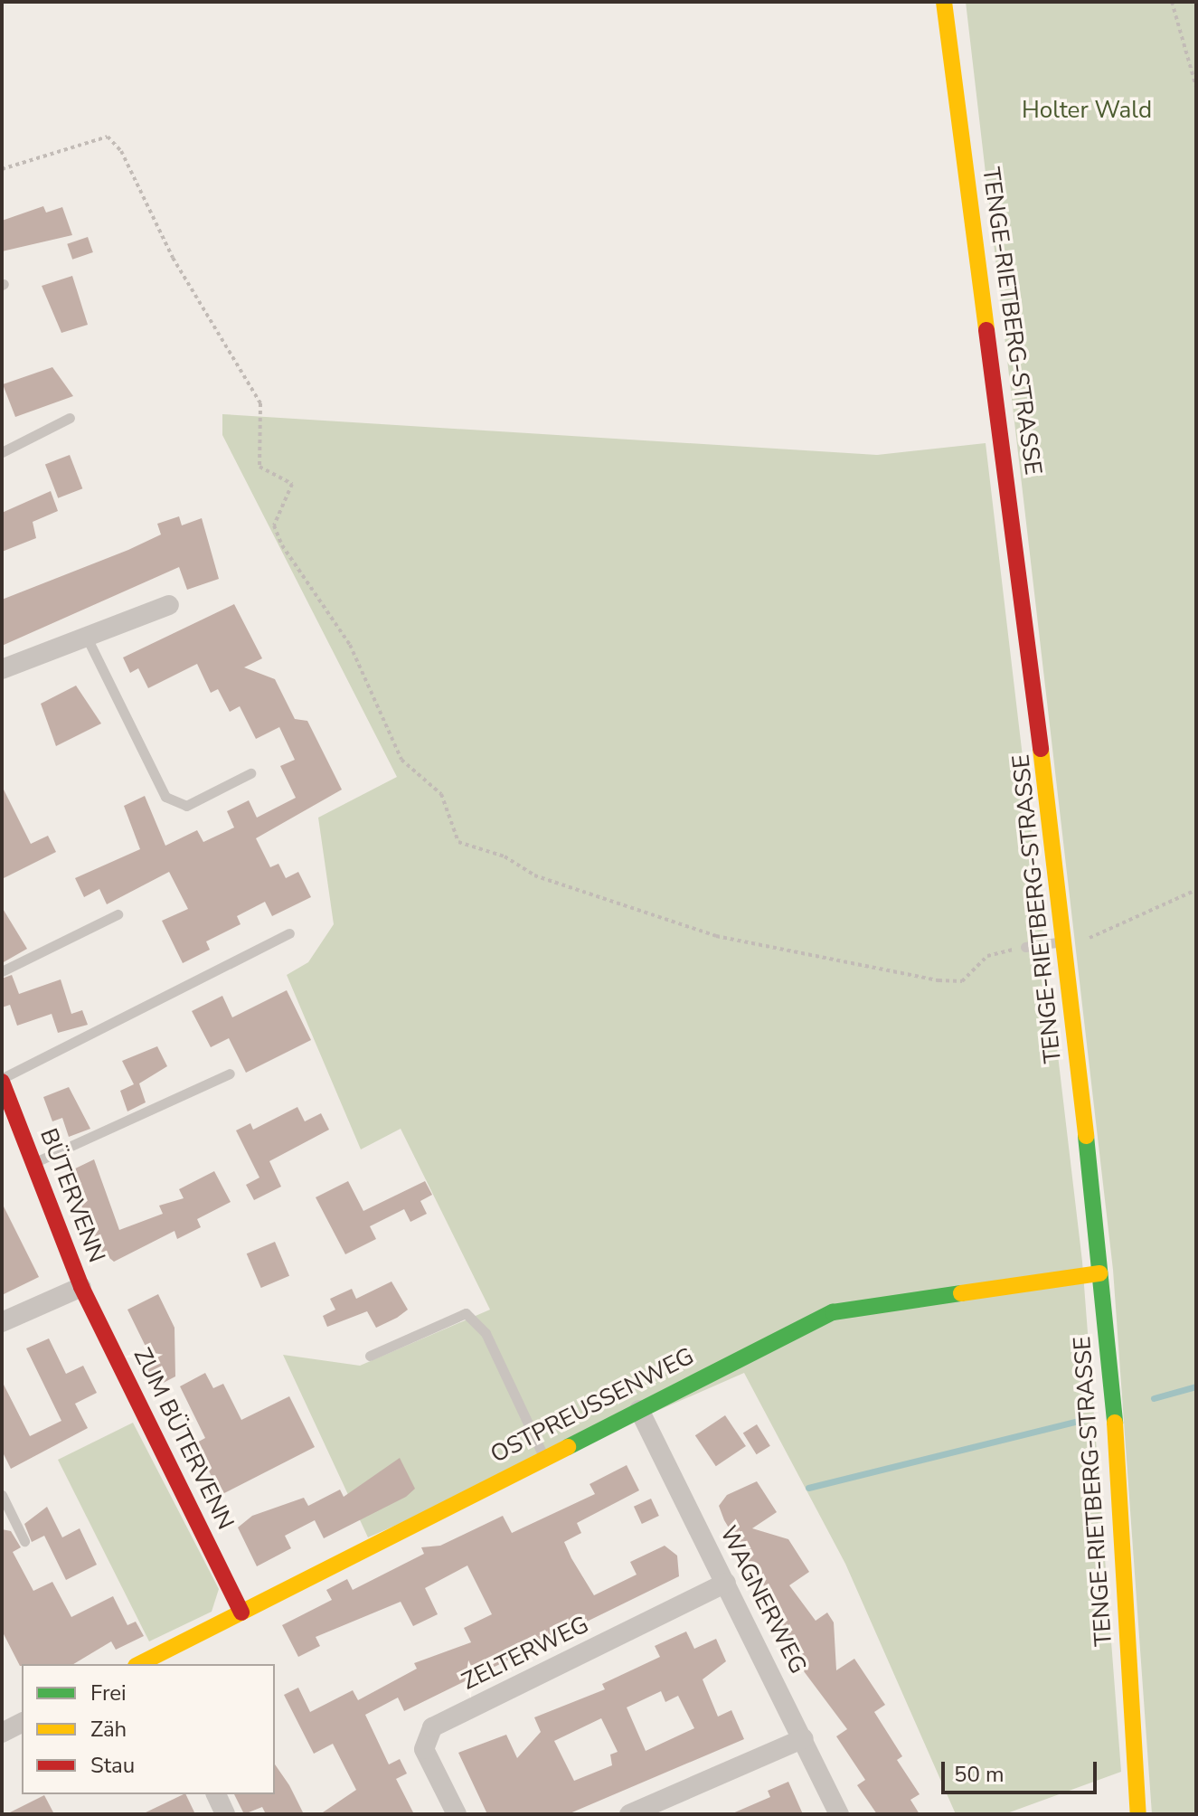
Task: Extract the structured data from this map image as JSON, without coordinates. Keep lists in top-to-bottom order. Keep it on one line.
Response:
{"streets":{"street":["TENGE-RIETBERG-STRASSE","BÜTERVENN","OSTPREUSSENWEG","ZUM BÜTERVENN","WAGNERWEG","ZELTERWEG"]},"crossings":[["TENGE-RIETBERG-STRASSE","OSTPREUSSENWEG"],["BÜTERVENN","ZUM BÜTERVENN"],["OSTPREUSSENWEG","ZUM BÜTERVENN"],["OSTPREUSSENWEG","WAGNERWEG"],["WAGNERWEG","ZELTERWEG"]],"parks":["Holter Wald"],"legend":["Frei","Zäh","Stau"],"scale_bar":"50 m"}
